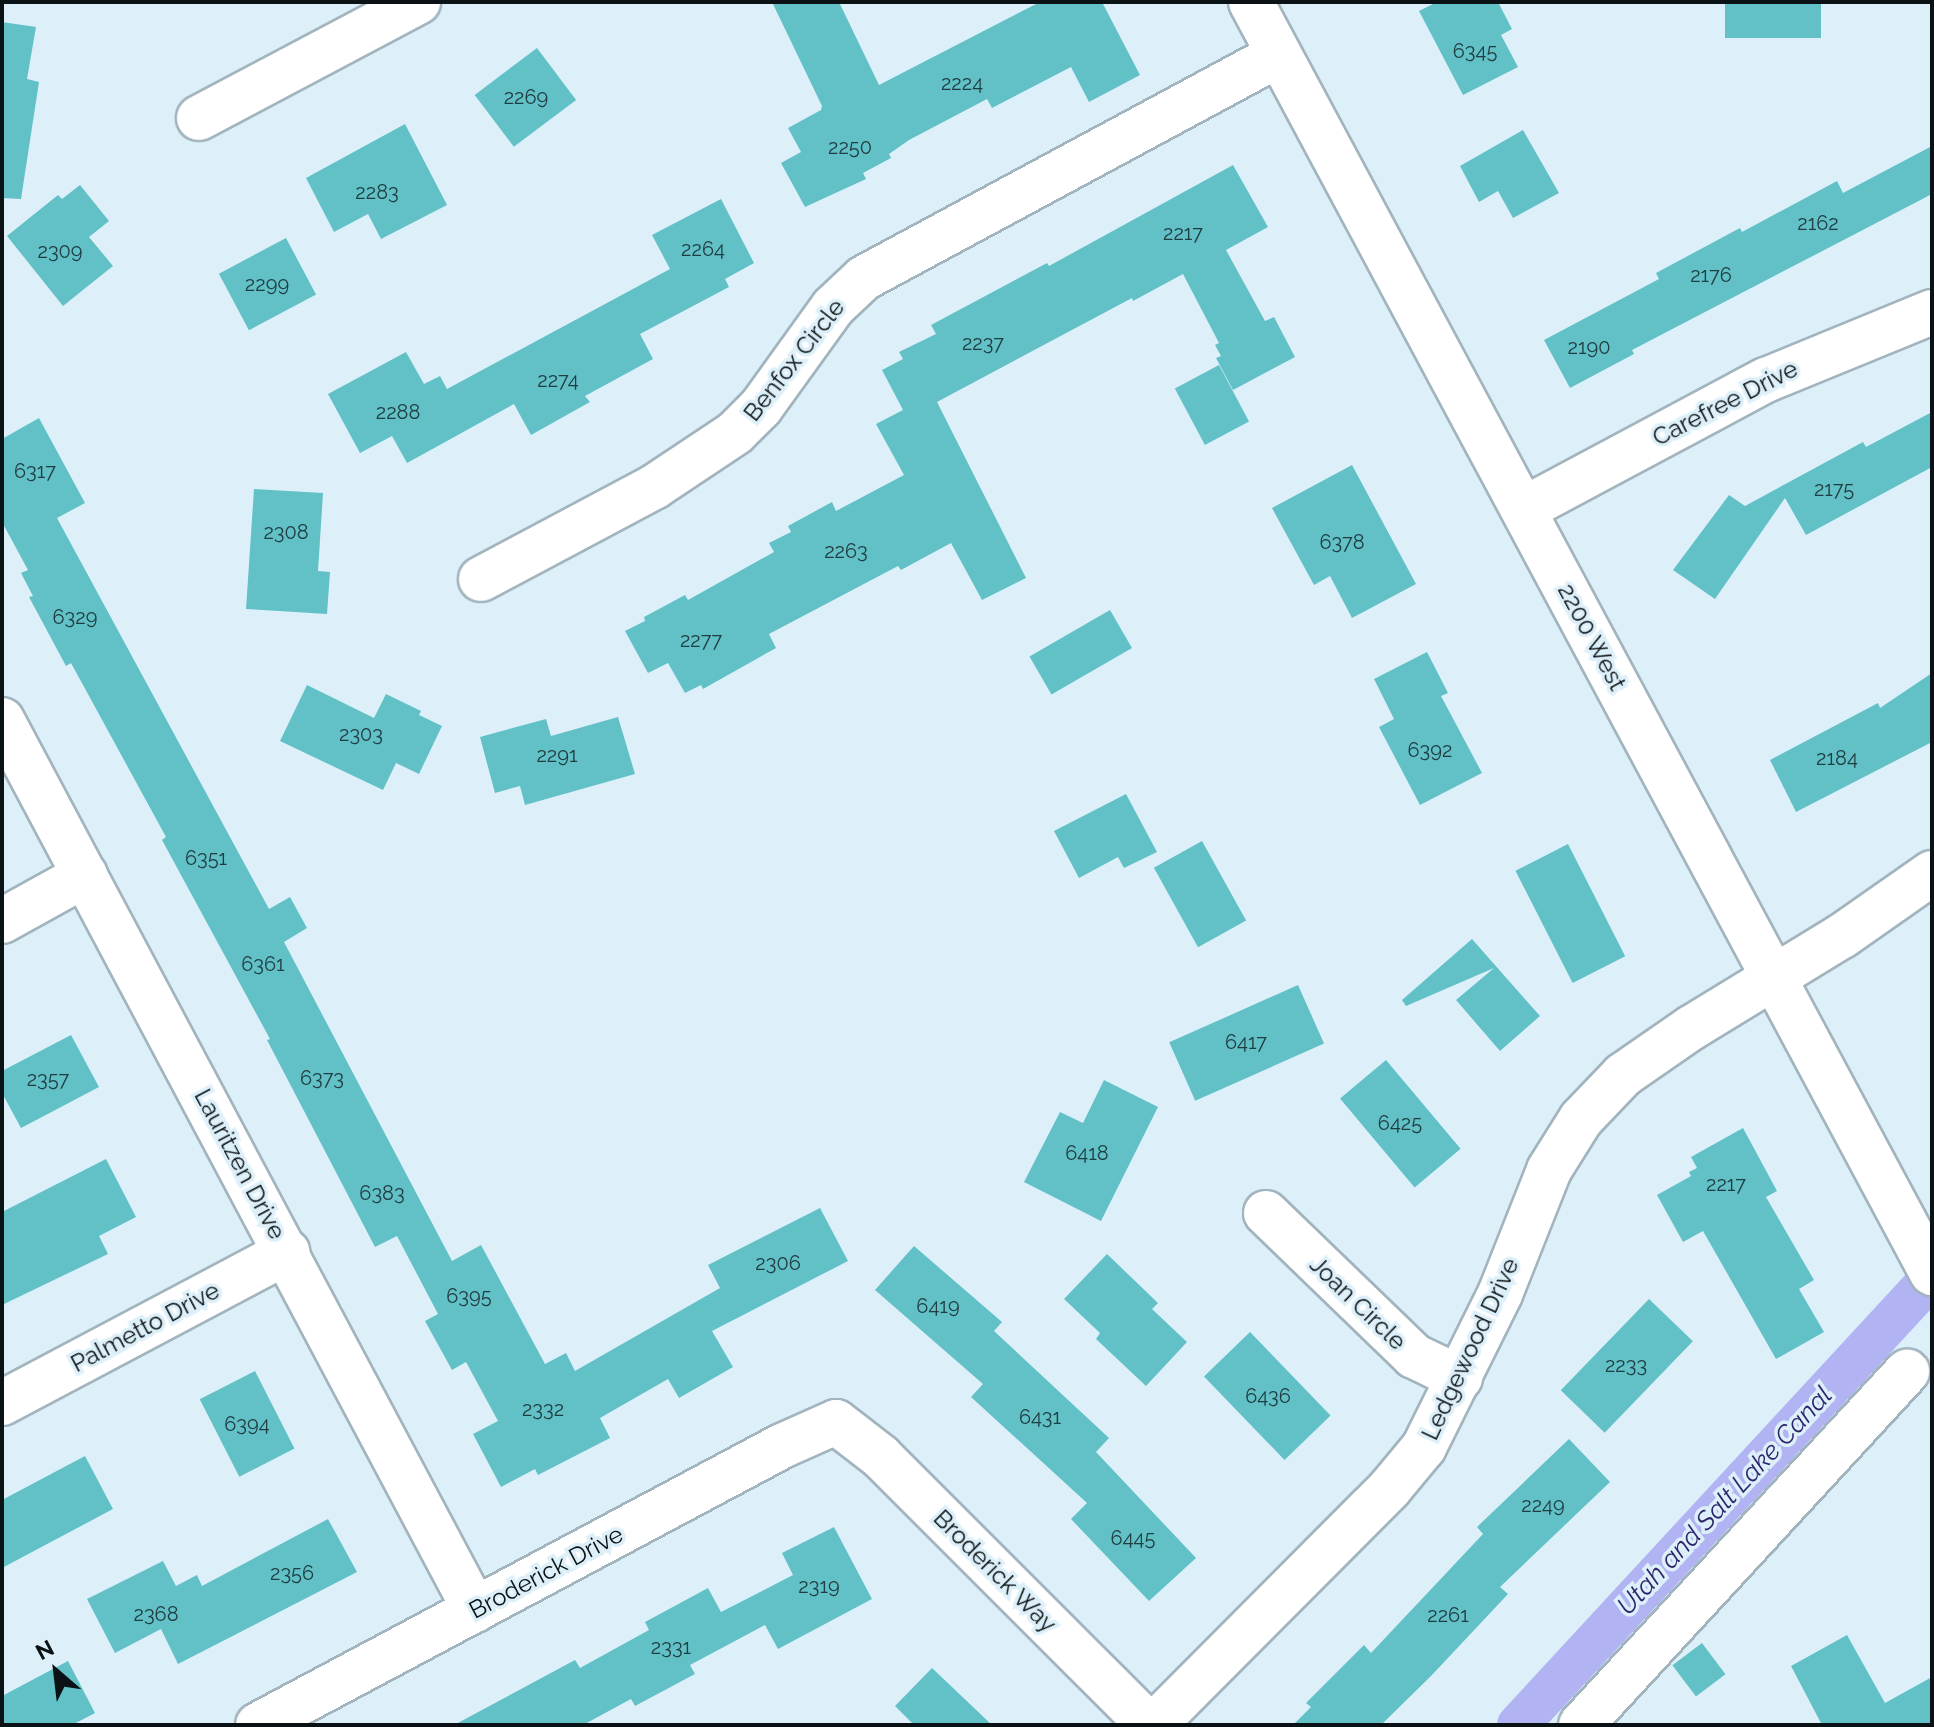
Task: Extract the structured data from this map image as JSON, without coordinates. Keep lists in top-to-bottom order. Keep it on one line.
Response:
{"streets":{"street":["Benfox Circle","Carefree Drive","2200 West","Lauritzen Drive","Joan Circle","Palmetto Drive","Ledgewood Drive","Broderick Way","Broderick Drive"]},"crossings":[["Benfox Circle","2200 West"],["Carefree Drive","2200 West"],["2200 West","Ledgewood Drive"],["Lauritzen Drive","Palmetto Drive"],["Lauritzen Drive","Broderick Drive"],["Joan Circle","Ledgewood Drive"],["Ledgewood Drive","Broderick Way"],["Broderick Way","Broderick Drive"]],"water":["Utah and Salt Lake Canal"],"house_numbers":["6345","2224","2269","2250","2283","2162","2217","2264","2309","2176","2299","2237","2190","2274","2288","6317","2175","2308","6378","2263","6329","2277","2303","6392","2291","2184","6351","6361","6417","6373","2357","6425","6418","2217","6383","2306","6395","6419","2233","6436","2332","6431","6394","2249","6445","2356","2319","2368","2261","2331"],"north":"top left"}
